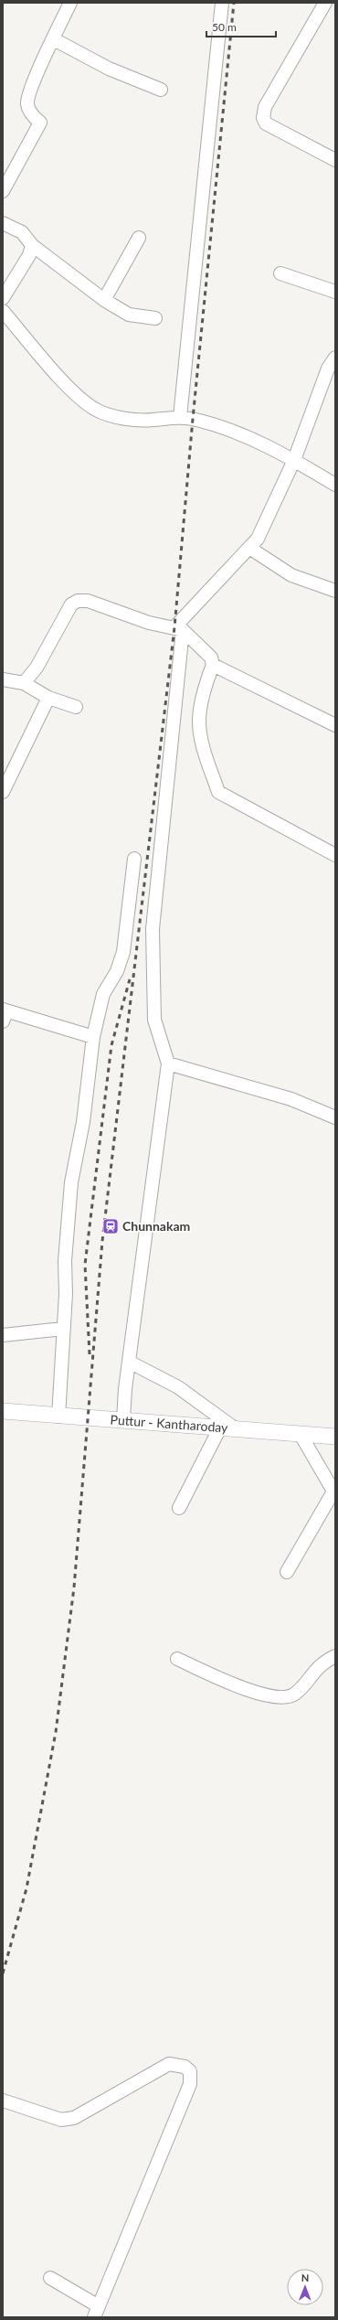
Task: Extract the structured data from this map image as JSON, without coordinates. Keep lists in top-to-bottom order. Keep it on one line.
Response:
{"streets":{"main road":["Puttur - Kantharoday"]},"places":{"station":["Chunnakam"]},"scale_bar":"50 m","north":"top"}
